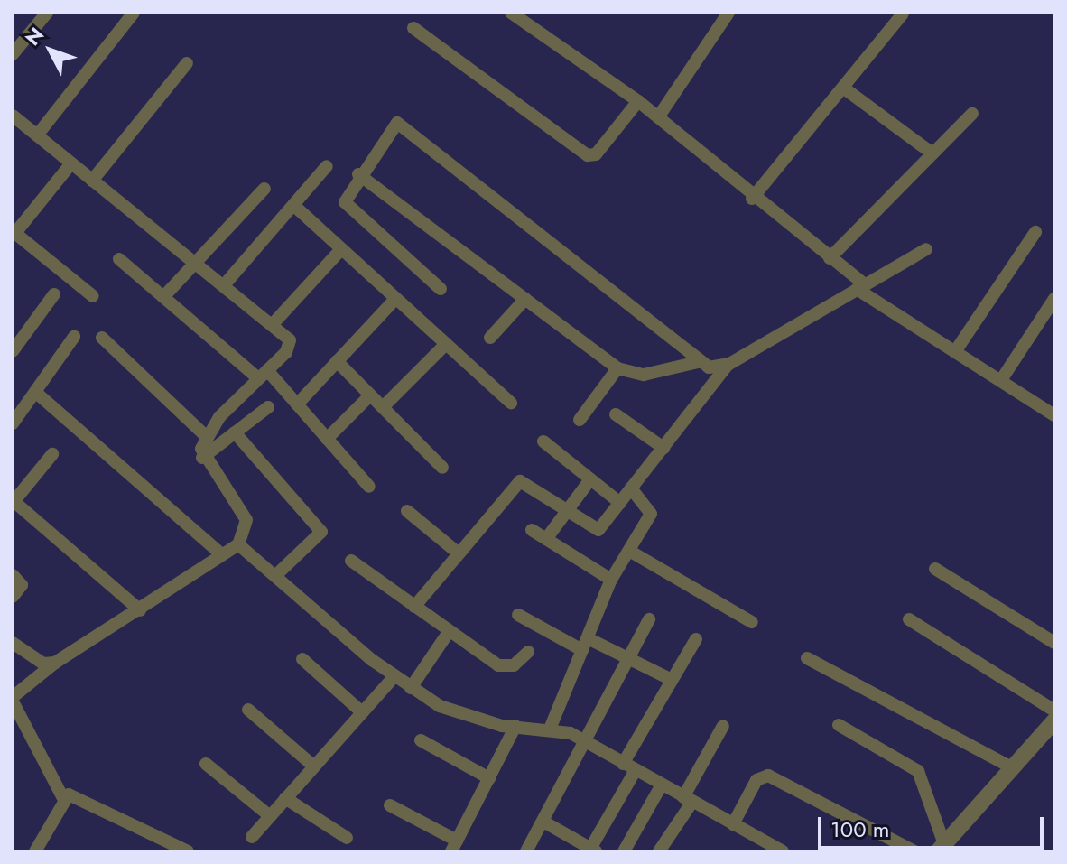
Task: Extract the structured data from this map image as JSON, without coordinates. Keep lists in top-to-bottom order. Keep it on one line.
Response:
{"scale_bar":"100 m","north":"top left"}
